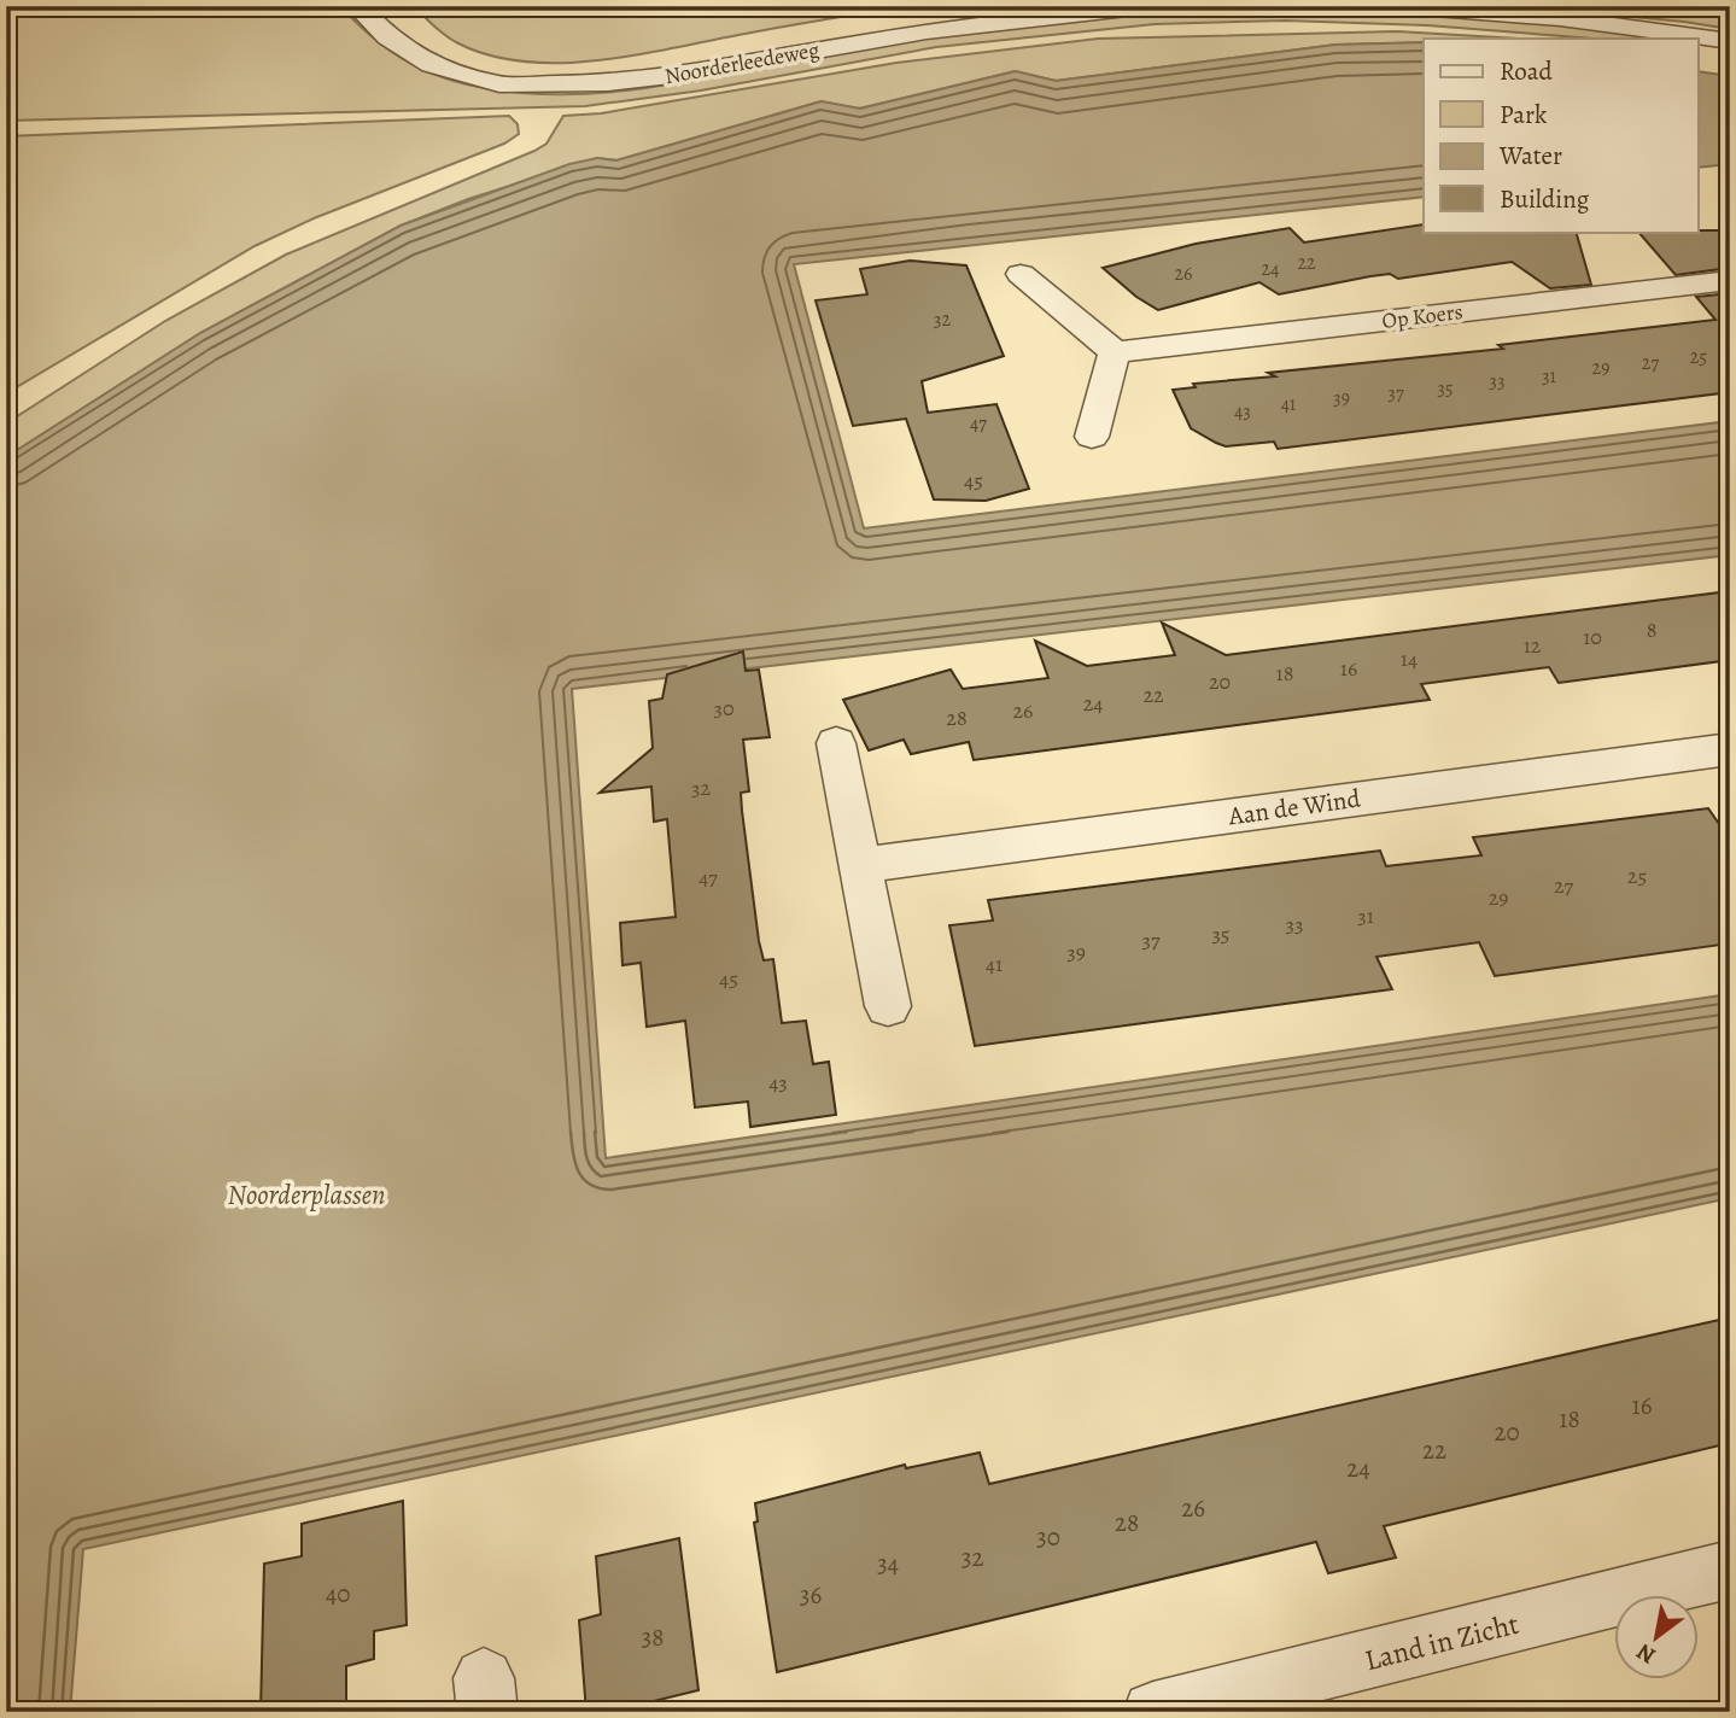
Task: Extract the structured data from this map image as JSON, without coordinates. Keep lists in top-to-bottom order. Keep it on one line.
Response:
{"streets":{"street":["Noorderleedeweg","Op Koers","Aan de Wind","Land in Zicht"]},"water":["Noorderplassen"],"house_numbers":["22","24","26","32","25","27","29","31","33","35","37","39","41","43","47","45","8","10","12","14","16","18","20","22","24","30","26","28","32","25","47","27","29","31","33","35","37","39","41","45","43","16","18","20","22","24","26","28","30","32","34","40","36","38"],"legend":["Road","Park","Water","Building"],"north":"bottom left"}
